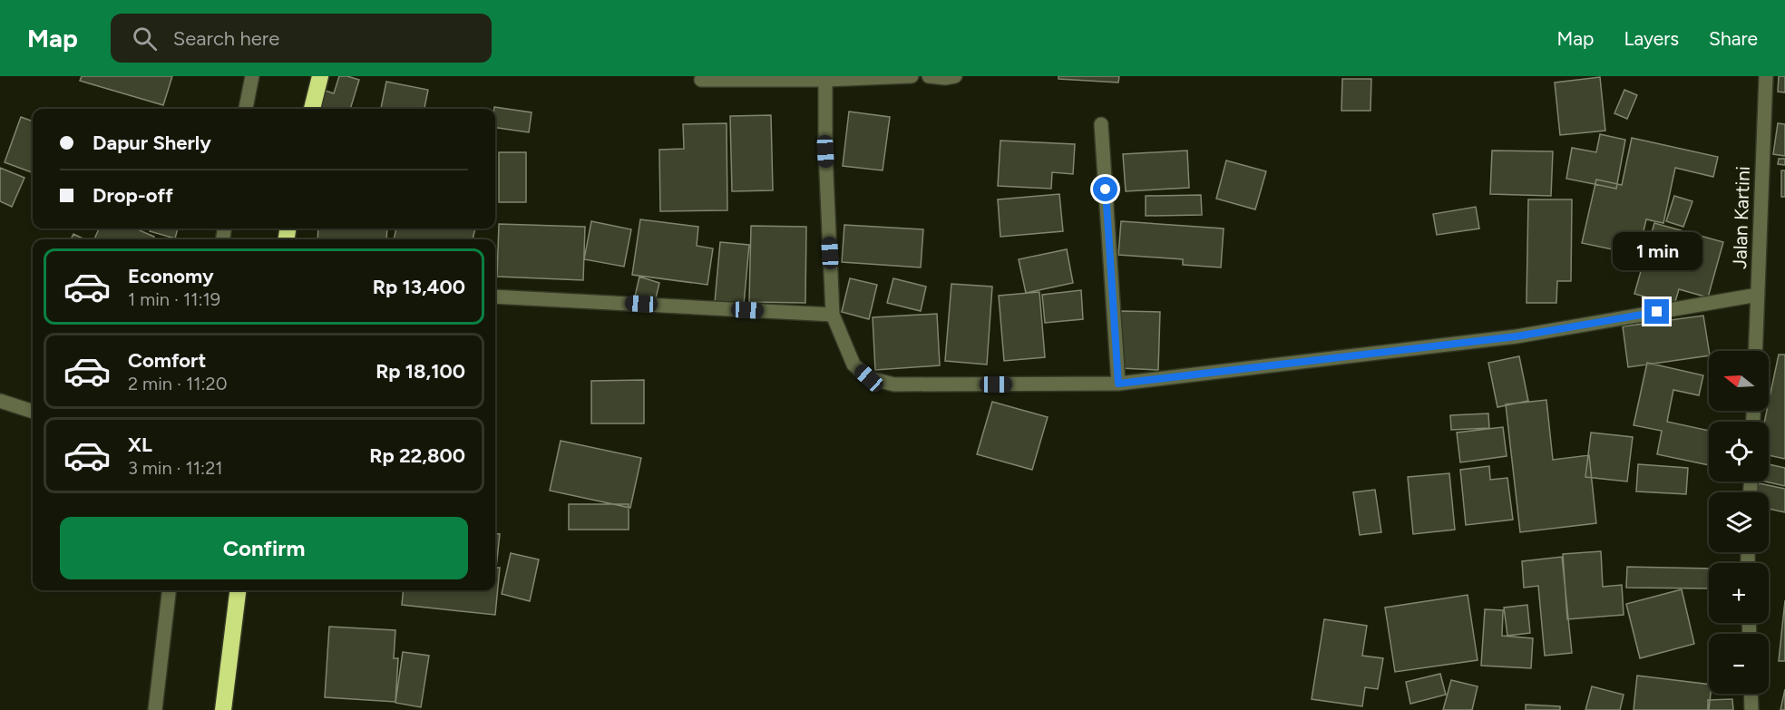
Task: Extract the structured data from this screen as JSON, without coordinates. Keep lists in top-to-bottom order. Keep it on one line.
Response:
{"streets":{"street":["Jalan Kartini"]},"north":"left","page":{"header":"Map","search":"Search here","nav":["Map","Layers","Share"],"banner":["Dapur Sherly","Drop-off"],"bubble":"1 min","list":[{"name":"Economy","note":"1 min · 11:19","value":"Rp 13,400"},{"name":"Comfort","note":"2 min · 11:20","value":"Rp 18,100"},{"name":"XL","note":"3 min · 11:21","value":"Rp 22,800"}],"map_buttons":["+","−"],"buttons":"Confirm"}}
